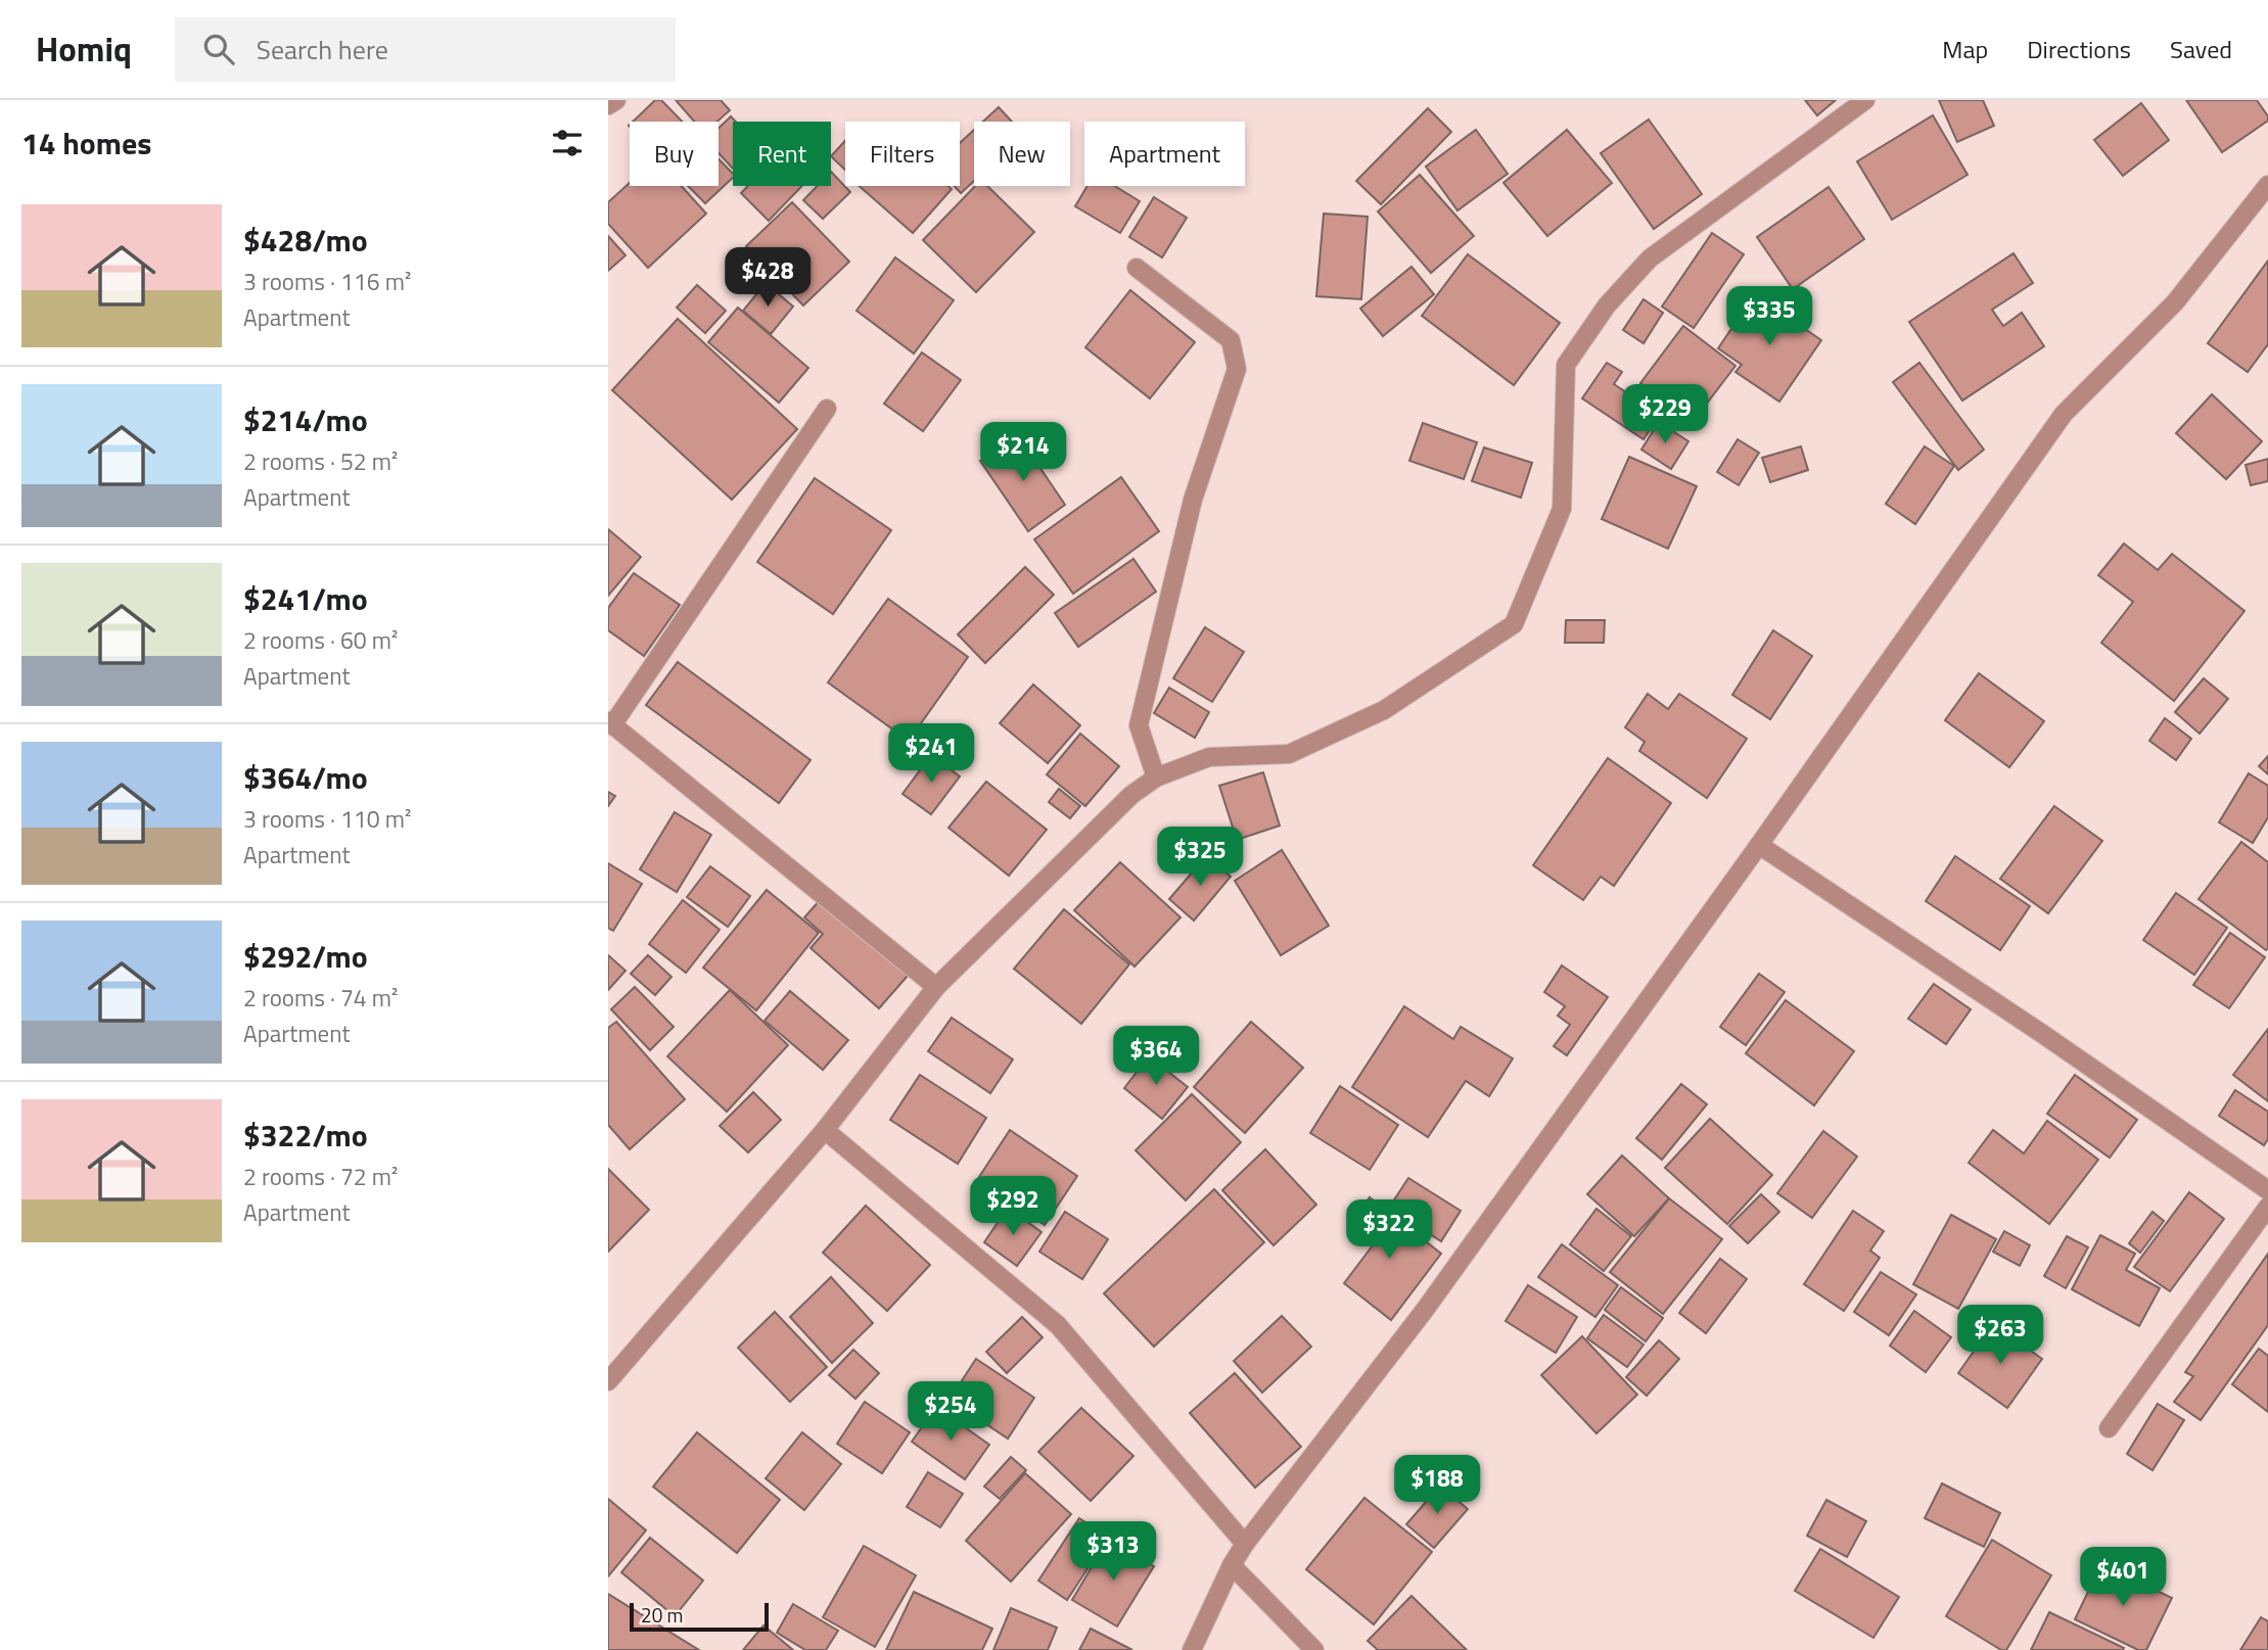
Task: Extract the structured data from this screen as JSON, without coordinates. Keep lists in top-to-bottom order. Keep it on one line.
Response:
{"scale_bar":"20 m","page":{"header":"Homiq","search":"Search here","nav":["Map","Directions","Saved"],"heading":"14 homes","chip":["Buy","Rent","Filters","New","Apartment"],"list":[{"name":"$428/mo","note":"3 rooms · 116 m² · Apartment"},{"name":"$214/mo","note":"2 rooms · 52 m² · Apartment"},{"name":"$241/mo","note":"2 rooms · 60 m² · Apartment"},{"name":"$364/mo","note":"3 rooms · 110 m² · Apartment"},{"name":"$292/mo","note":"2 rooms · 74 m² · Apartment"},{"name":"$322/mo","note":"2 rooms · 72 m² · Apartment"}],"price":["$428","$335","$229","$214","$241","$325","$364","$292","$322","$263","$254","$188","$313","$401"],"scale":"20 m"}}
